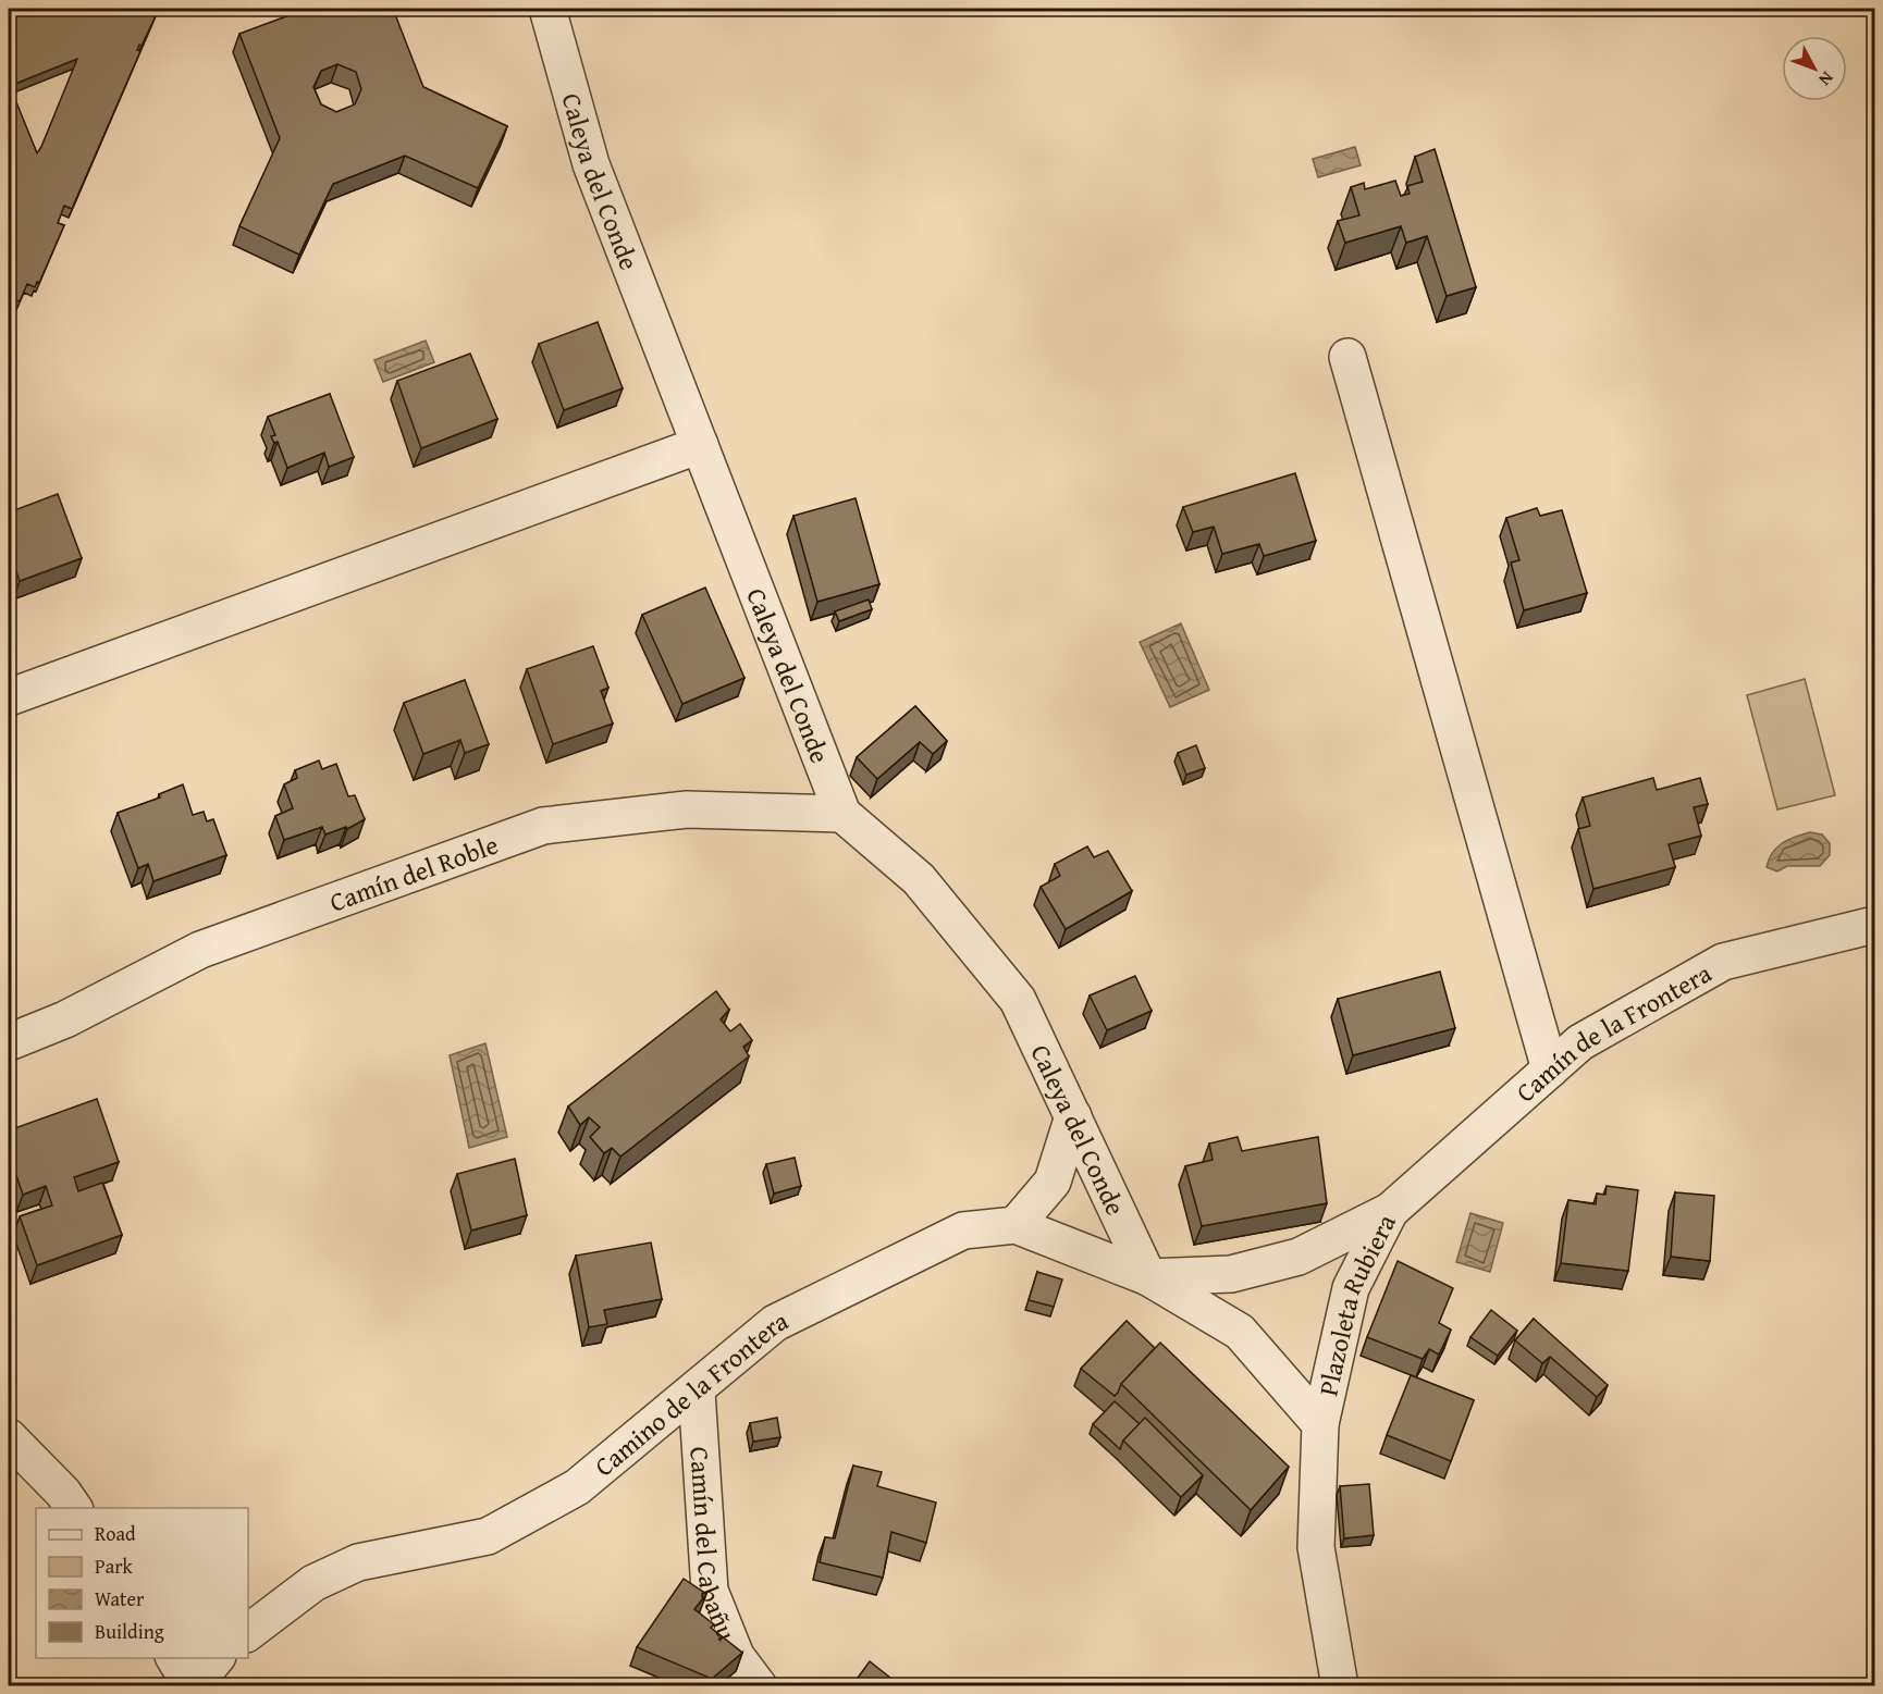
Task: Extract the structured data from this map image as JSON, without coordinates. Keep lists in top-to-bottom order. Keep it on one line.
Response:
{"streets":{"street":["Caleya del Conde","Camín del Roble","Camín de la Frontera","Plazoleta Rubiera","Camino de la Frontera","Camín del Cabañu"]},"crossings":[["Caleya del Conde","Camín del Roble"],["Caleya del Conde","Plazoleta Rubiera"],["Caleya del Conde","Camino de la Frontera"],["Camín de la Frontera","Plazoleta Rubiera"],["Plazoleta Rubiera","Camino de la Frontera"],["Camino de la Frontera","Camín del Cabañu"]],"legend":["Road","Park","Water","Building"],"north":"bottom right"}
